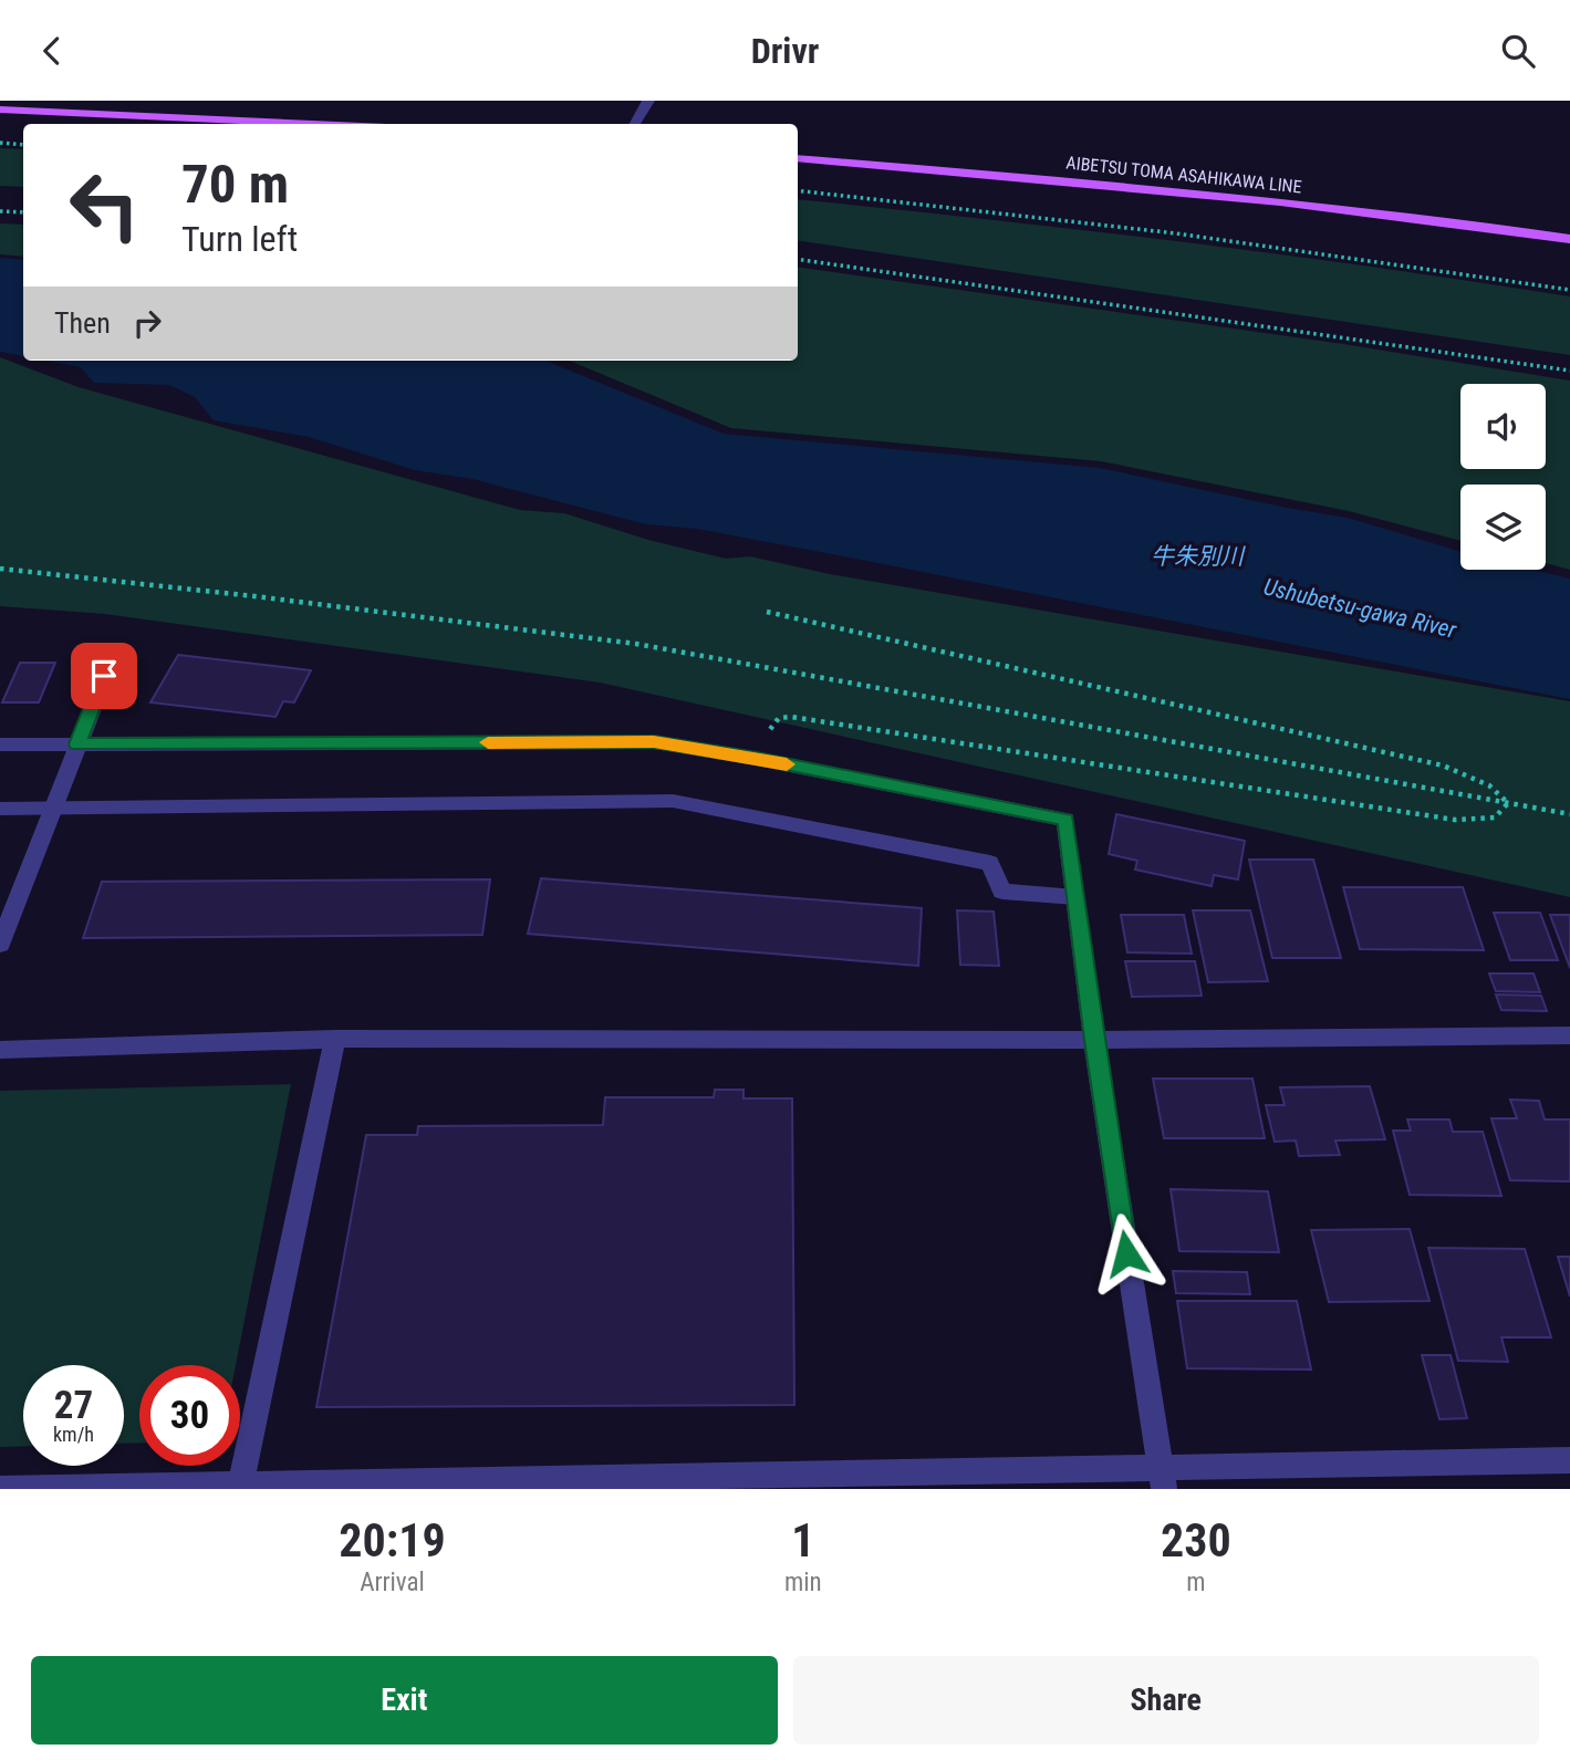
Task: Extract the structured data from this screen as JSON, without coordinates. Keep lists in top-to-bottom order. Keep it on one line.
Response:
{"streets":{"main road":["AIBETSU TOMA ASAHIKAWA LINE"]},"water":["牛朱別川","Ushubetsu-gawa River"],"page":{"header":"Drivr","turn":["70 m","Turn left"],"then":"Then","speed":"27 km/h","limit":"30","eta":["20:19","Arrival","1","min","230","m"],"buttons":["Exit","Share"]}}
